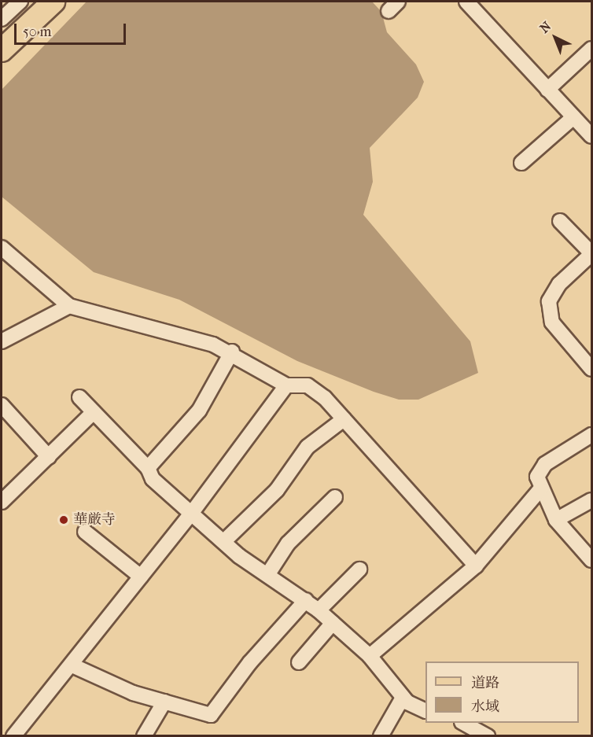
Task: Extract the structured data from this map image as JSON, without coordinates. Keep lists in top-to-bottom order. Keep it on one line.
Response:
{"places":["華厳寺"],"legend":["道路","水域"],"scale_bar":"50 m","north":"top left"}
